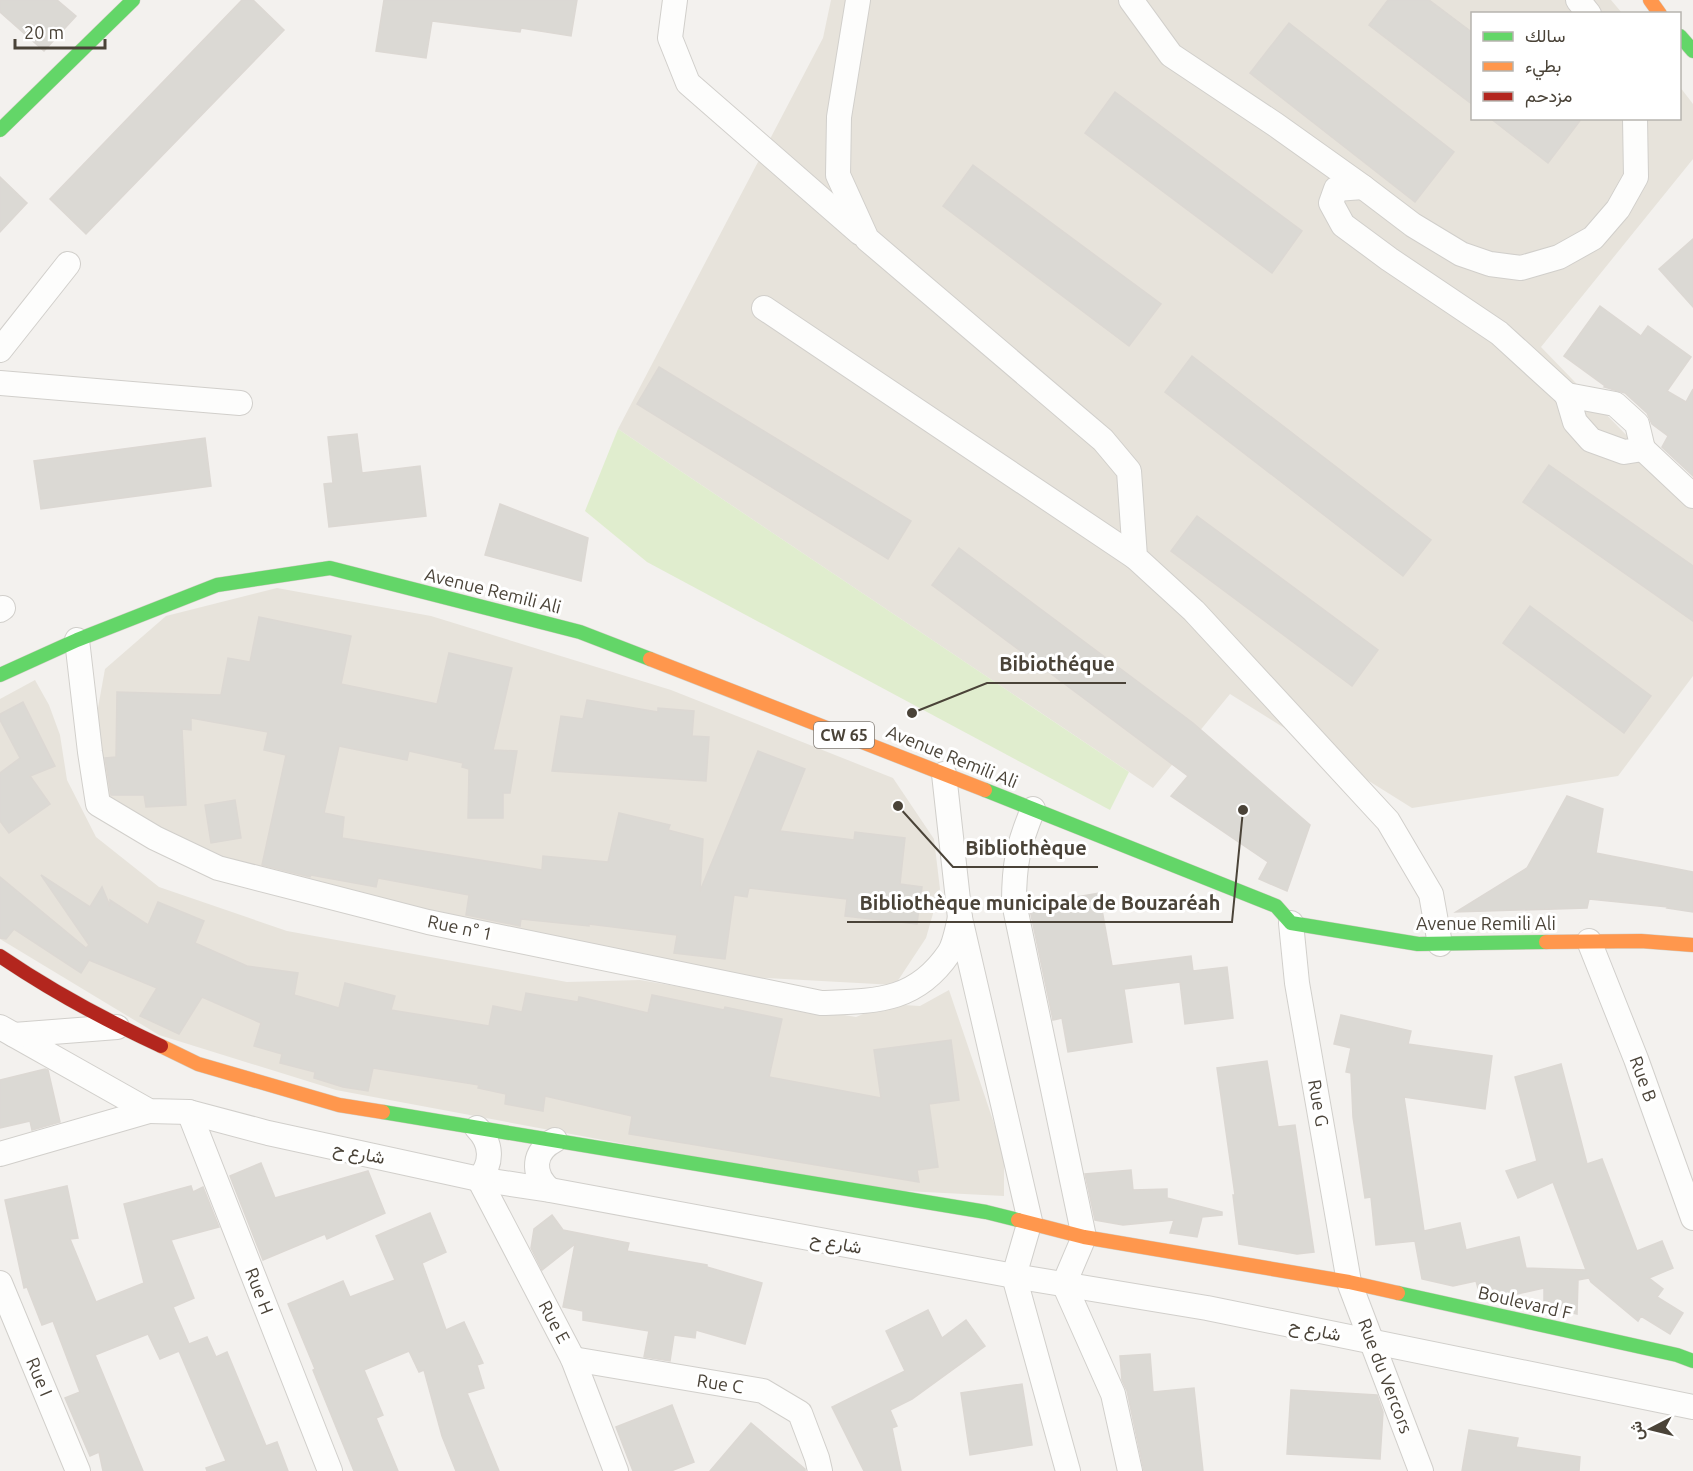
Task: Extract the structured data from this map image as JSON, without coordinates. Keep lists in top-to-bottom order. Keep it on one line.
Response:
{"streets":{"main road":["Avenue Remili Ali","CW 65","Boulevard F"],"street":["Rue n° 1","Rue B","Rue G","شارع ح","Rue H","Rue E","Rue du Vercors","Rue I","Rue C"]},"crossings":[["Avenue Remili Ali","Rue n° 1"],["Avenue Remili Ali","Rue B"],["Avenue Remili Ali","Rue G"],["Rue G","Boulevard F"],["Rue G","Rue du Vercors"],["شارع ح","Rue H"],["شارع ح","Rue E"],["شارع ح","Rue du Vercors"],["Boulevard F","Rue du Vercors"],["Rue E","Rue C"]],"places":["Bibiothéque","Bibliothèque","Bibliothèque municipale de Bouzaréah"],"legend":["سالك","بطيء","مزدحم"],"scale_bar":"20 m","north":"left"}
